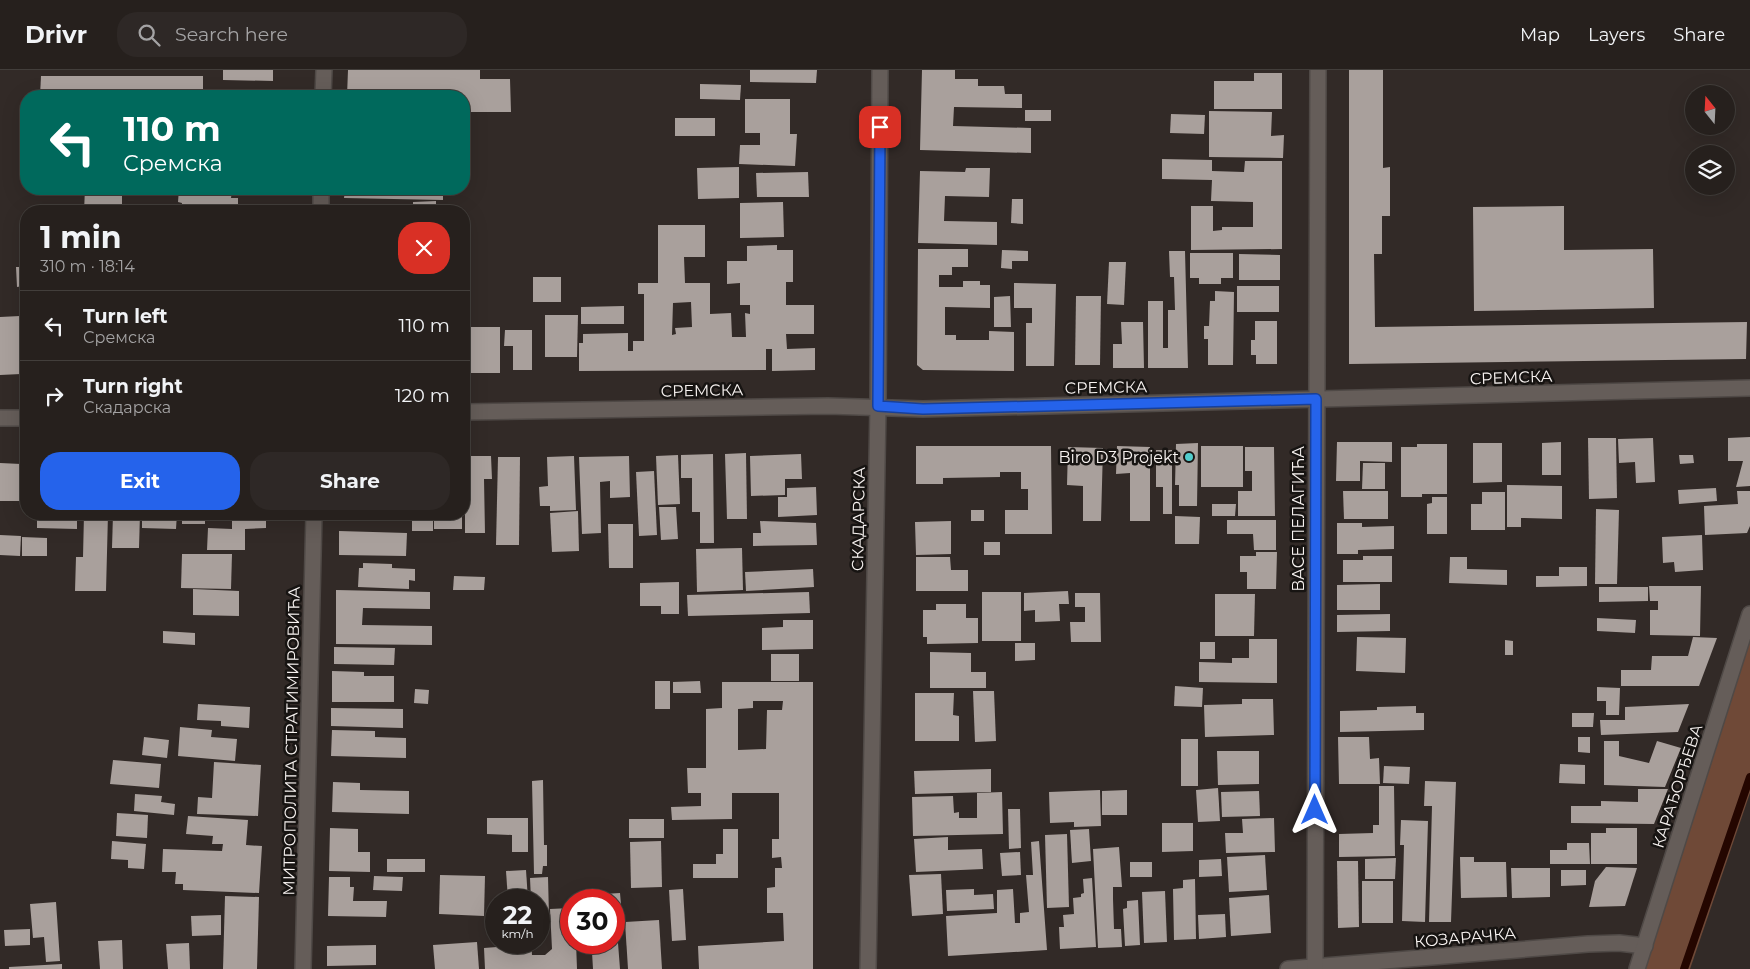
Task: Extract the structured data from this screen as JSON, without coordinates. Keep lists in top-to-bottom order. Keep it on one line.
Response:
{"streets":{"street":["СРЕМСКА","СКАДАРСКА","ВАСЕ ПЕЛАГИЋА","МИТРОПОЛИТА СТРАТИМИРОВИЋА","КАРАЂОРЂЕВА","КОЗАРАЧКА"]},"crossings":[["СРЕМСКА","СКАДАРСКА"],["СРЕМСКА","ВАСЕ ПЕЛАГИЋА"],["ВАСЕ ПЕЛАГИЋА","КОЗАРАЧКА"],["КАРАЂОРЂЕВА","КОЗАРАЧКА"]],"places":["Biro D3 Projekt"],"north":"top","page":{"header":"Drivr","search":"Search here","nav":["Map","Layers","Share"],"turn":["110 m","Сремска"],"heading":["1 min","310 m · 18:14"],"list":[{"name":"Turn left","note":"Сремска","value":"110 m"},{"name":"Turn right","note":"Скадарска","value":"120 m"}],"buttons":["Exit","Share"],"speed":"22 km/h","limit":"30"}}
